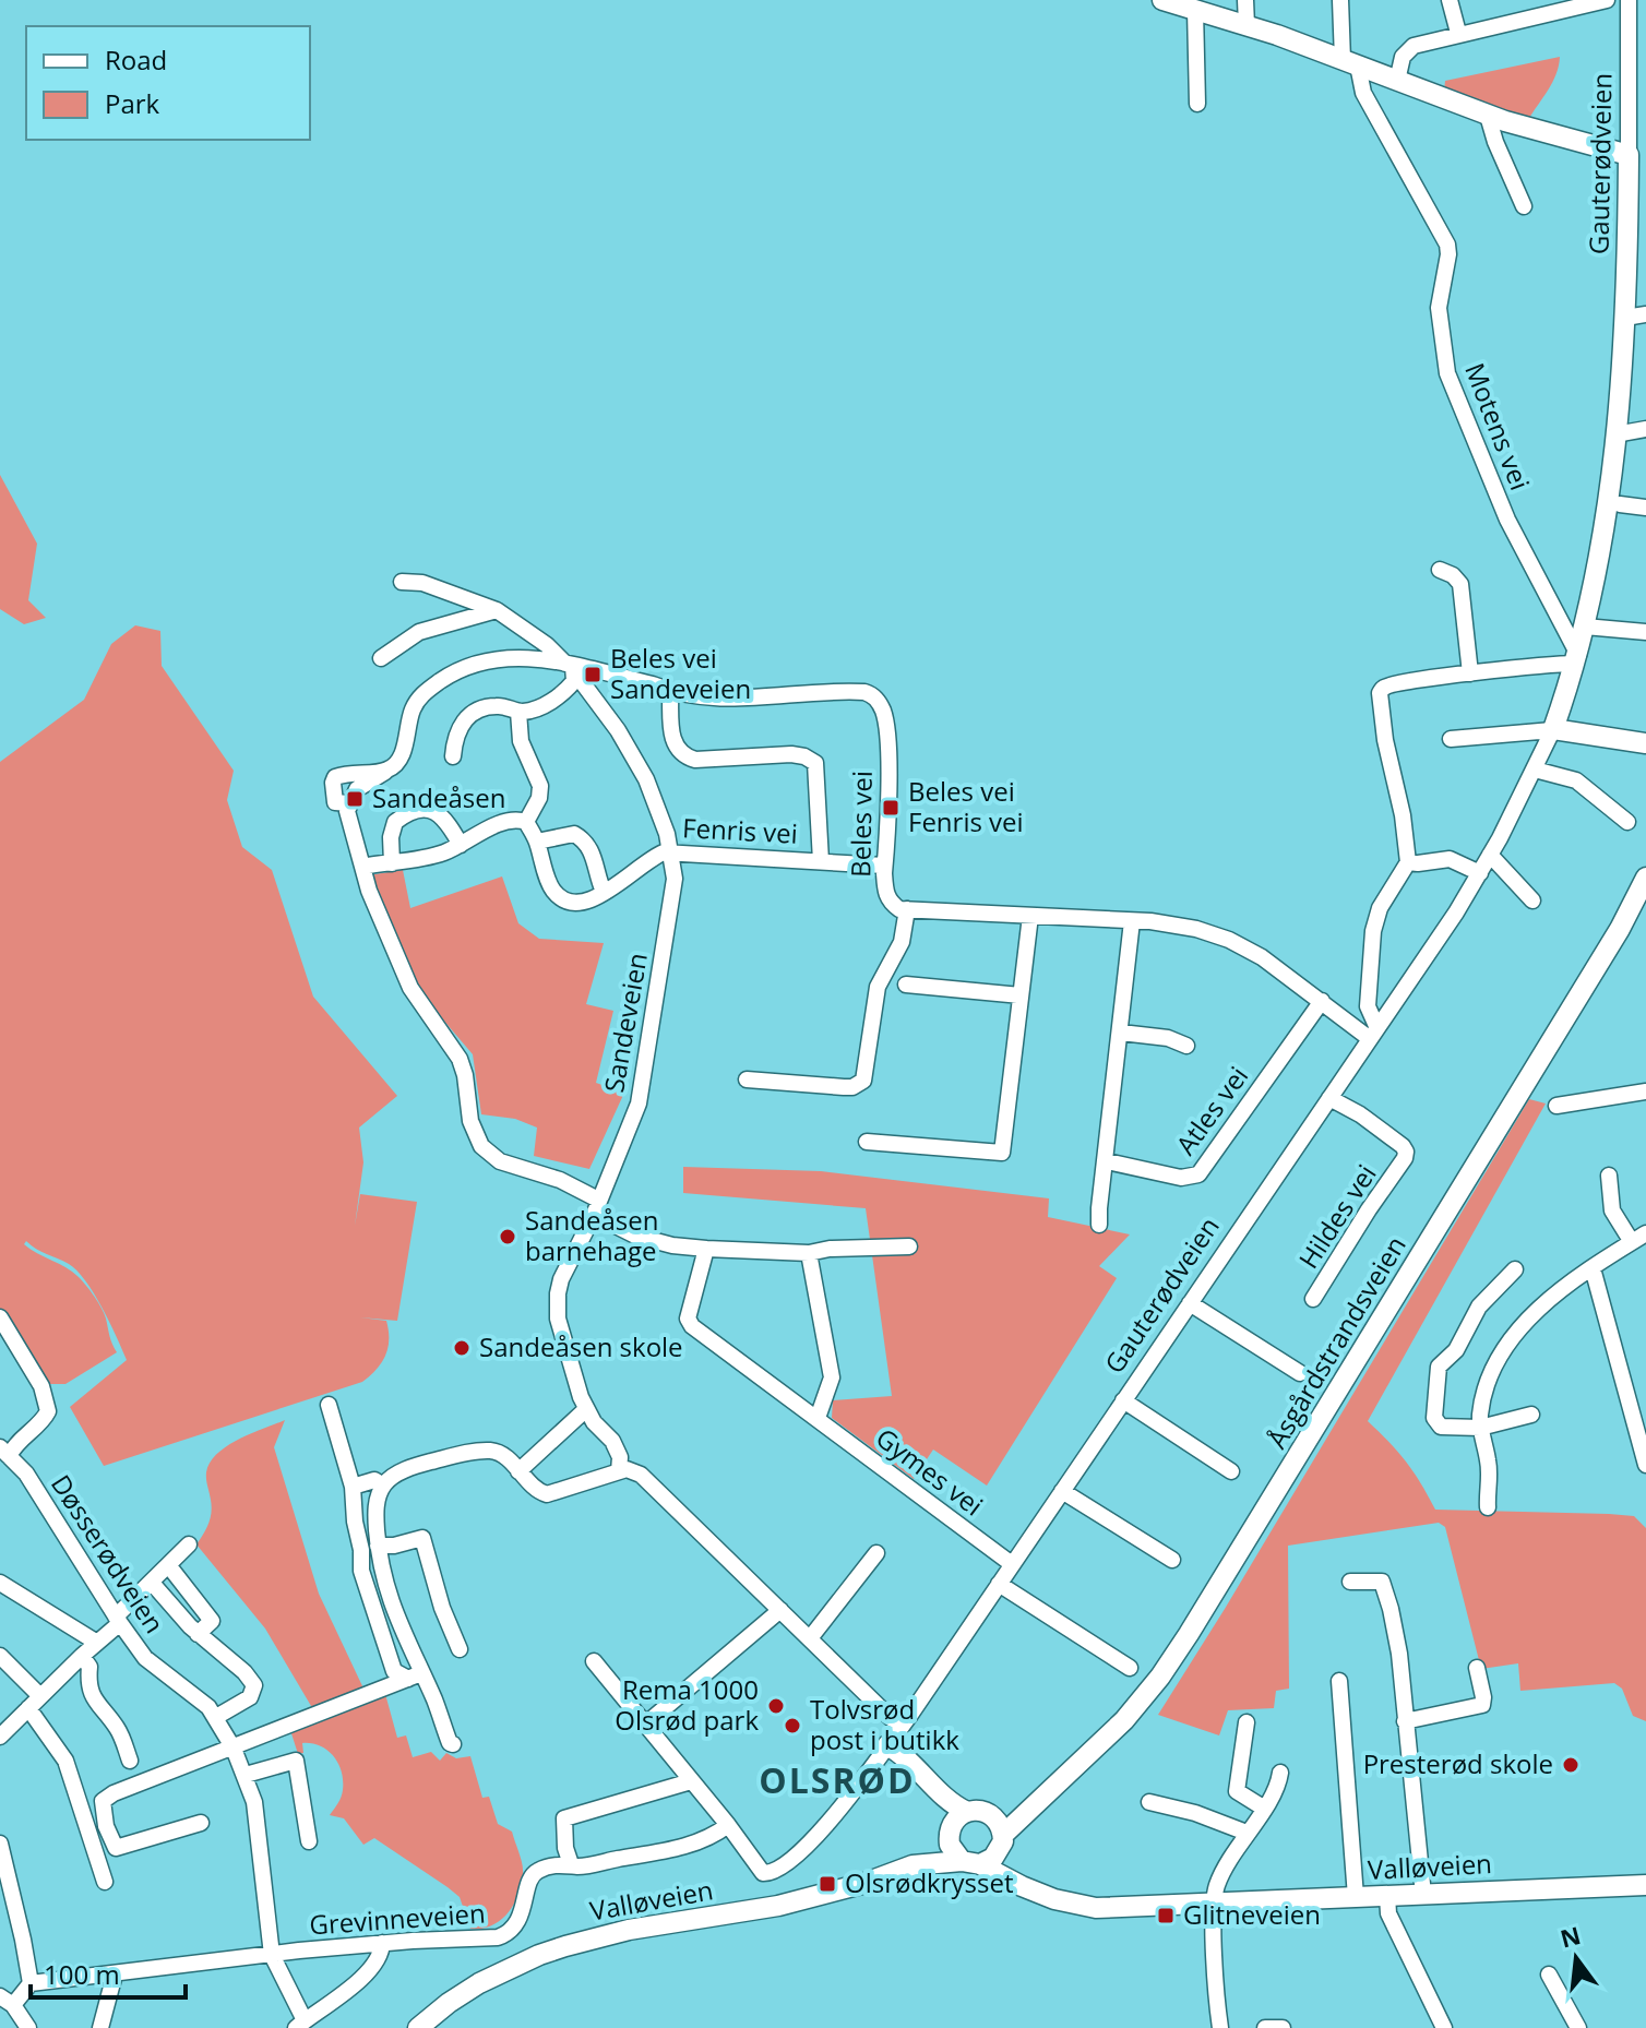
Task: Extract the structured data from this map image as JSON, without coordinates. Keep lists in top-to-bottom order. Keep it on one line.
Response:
{"streets":{"main road":["Gauterødveien","Åsgårdstrandsveien","Valløveien"],"street":["Motens vei","Beles vei","Fenris vei","Sandeveien","Atles vei","Hildes vei","Gymes vei","Døsserødveien","Grevinneveien"]},"crossings":[["Gauterødveien","Motens vei"],["Gauterødveien","Hildes vei"],["Gauterødveien","Gymes vei"],["Beles vei","Fenris vei"],["Beles vei","Sandeveien"],["Fenris vei","Sandeveien"],["Åsgårdstrandsveien","Valløveien"],["Døsserødveien","Grevinneveien"]],"districts":["OLSRØD"],"places":{"transit":["Beles vei Sandeveien","Sandeåsen","Beles vei Fenris vei","Olsrødkrysset","Glitneveien"],"other":["Sandeåsen barnehage","Sandeåsen skole","Rema 1000 Olsrød park","Tolvsrød post i butikk","Presterød skole"]},"legend":["Road","Park"],"scale_bar":"100 m","north":"top"}
